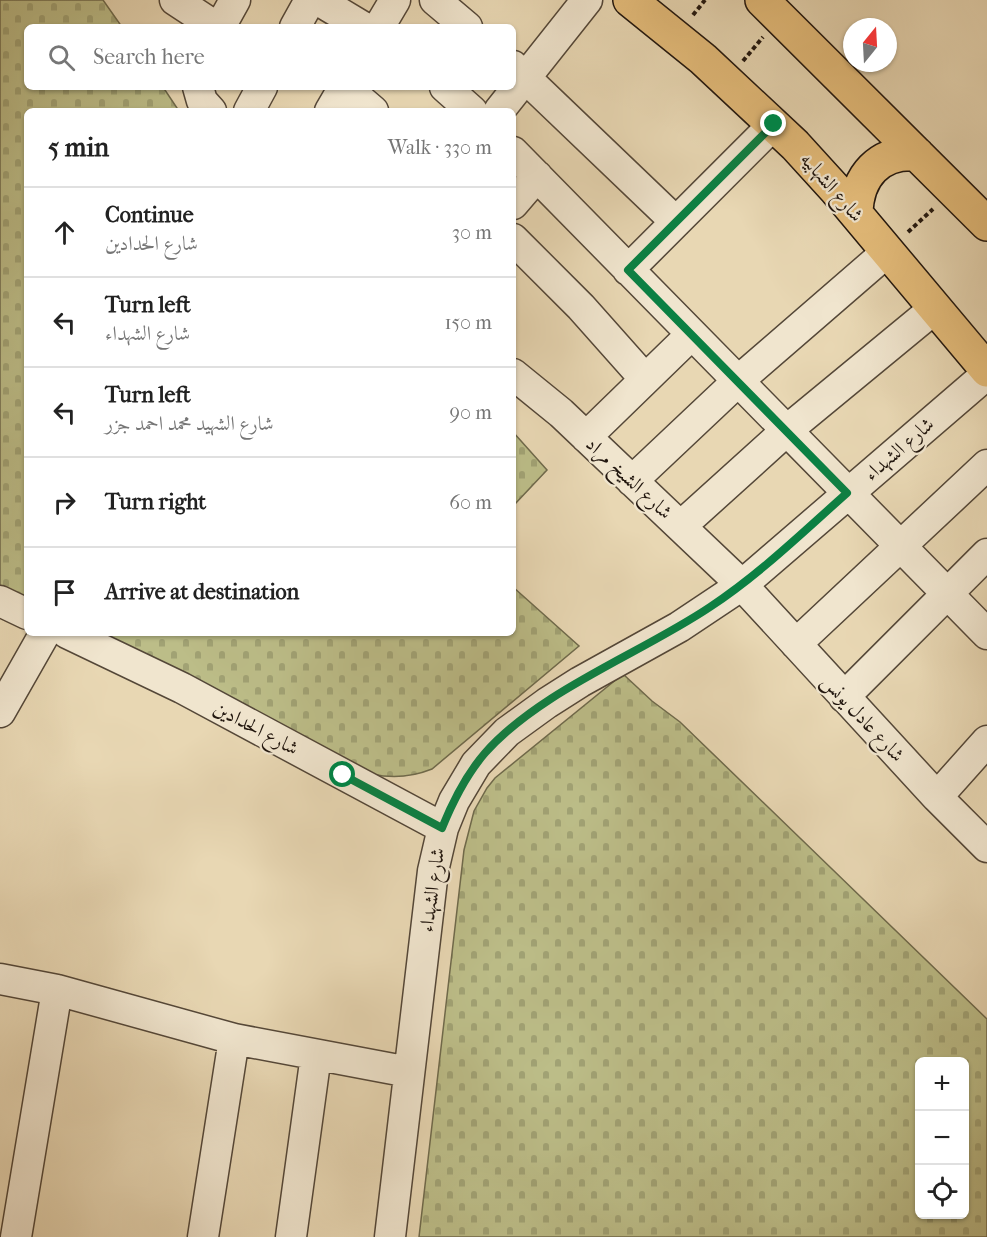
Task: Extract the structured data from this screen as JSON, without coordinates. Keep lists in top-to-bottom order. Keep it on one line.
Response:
{"streets":{"highway":["شارع الشهابيه"],"street":["شارع الشهداء","شارع الشيخ مراد","شارع عادل يونس","شارع الحدادين"]},"crossings":[["شارع الشهابيه","شارع الشهداء"],["شارع الشهداء","شارع الشيخ مراد"],["شارع الشهداء","شارع عادل يونس"],["شارع الشهداء","شارع الحدادين"],["شارع الشيخ مراد","شارع عادل يونس"]],"north":"top","page":{"search":"Search here","heading":["5 min","Walk · 330 m"],"list":[["Continue","شارع الحدادين","30 m"],["Turn left","شارع الشهداء","150 m"],["Turn left","شارع الشهيد محمد احمد جزر","90 m"],["Turn right","60 m"],"Arrive at destination"],"map_buttons":["+","−"]}}
